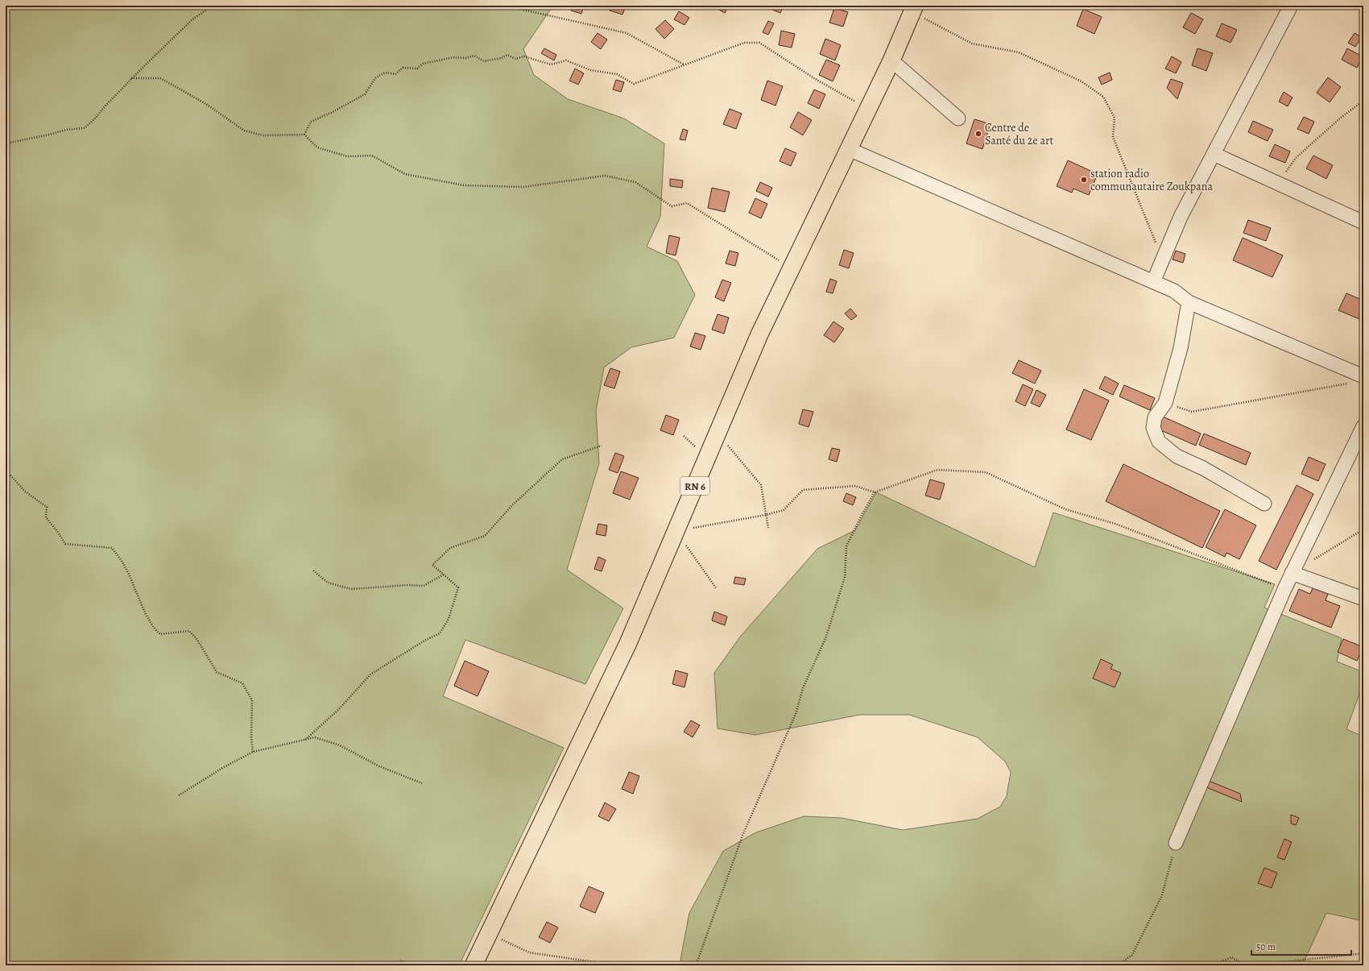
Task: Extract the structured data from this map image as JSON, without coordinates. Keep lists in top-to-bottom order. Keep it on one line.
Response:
{"streets":{"main road":["RN 6"]},"places":["Centre de Santé du 2e art","station radio communautaire Zoukpana"],"scale_bar":"50 m"}
